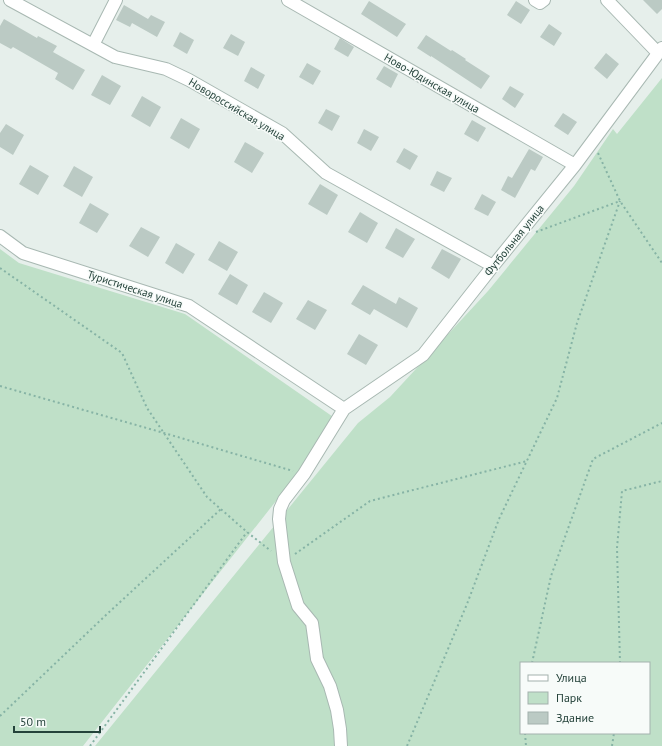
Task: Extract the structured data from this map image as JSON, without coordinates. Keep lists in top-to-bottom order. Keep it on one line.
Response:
{"streets":{"street":["Ново-Юдинская улица","Новороссийская улица","Футбольная улица","Туристическая улица"]},"crossings":[["Ново-Юдинская улица","Футбольная улица"],["Новороссийская улица","Футбольная улица"],["Футбольная улица","Туристическая улица"]],"legend":["Улица","Парк","Здание"],"scale_bar":"50 m"}
